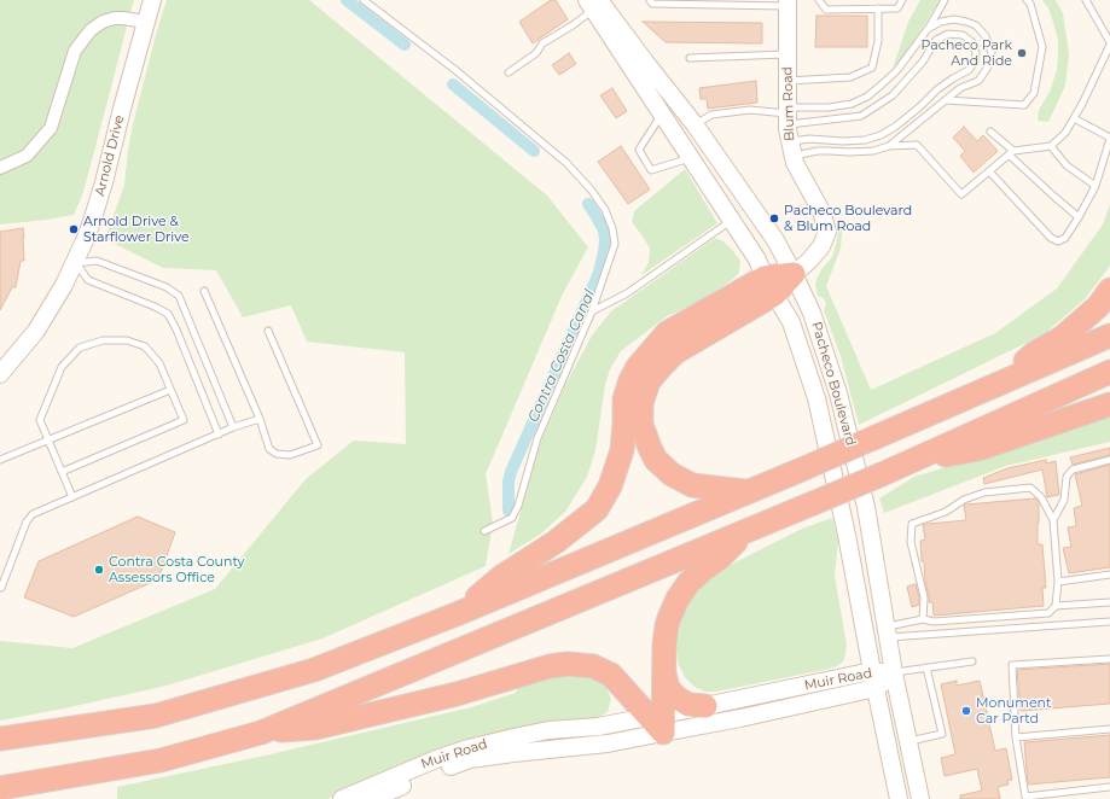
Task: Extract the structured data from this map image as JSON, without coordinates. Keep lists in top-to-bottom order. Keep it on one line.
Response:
{"streets":{"main road":["Blum Road","Arnold Drive","Pacheco Boulevard","Muir Road"]},"crossings":[["Blum Road","Pacheco Boulevard"],["Pacheco Boulevard","Muir Road"]],"water":["Contra Costa Canal"],"places":["Pacheco Park And Ride","Pacheco Boulevard & Blum Road","Arnold Drive & Starflower Drive","Contra Costa County Assessors Office","Monument Car Partd"]}
